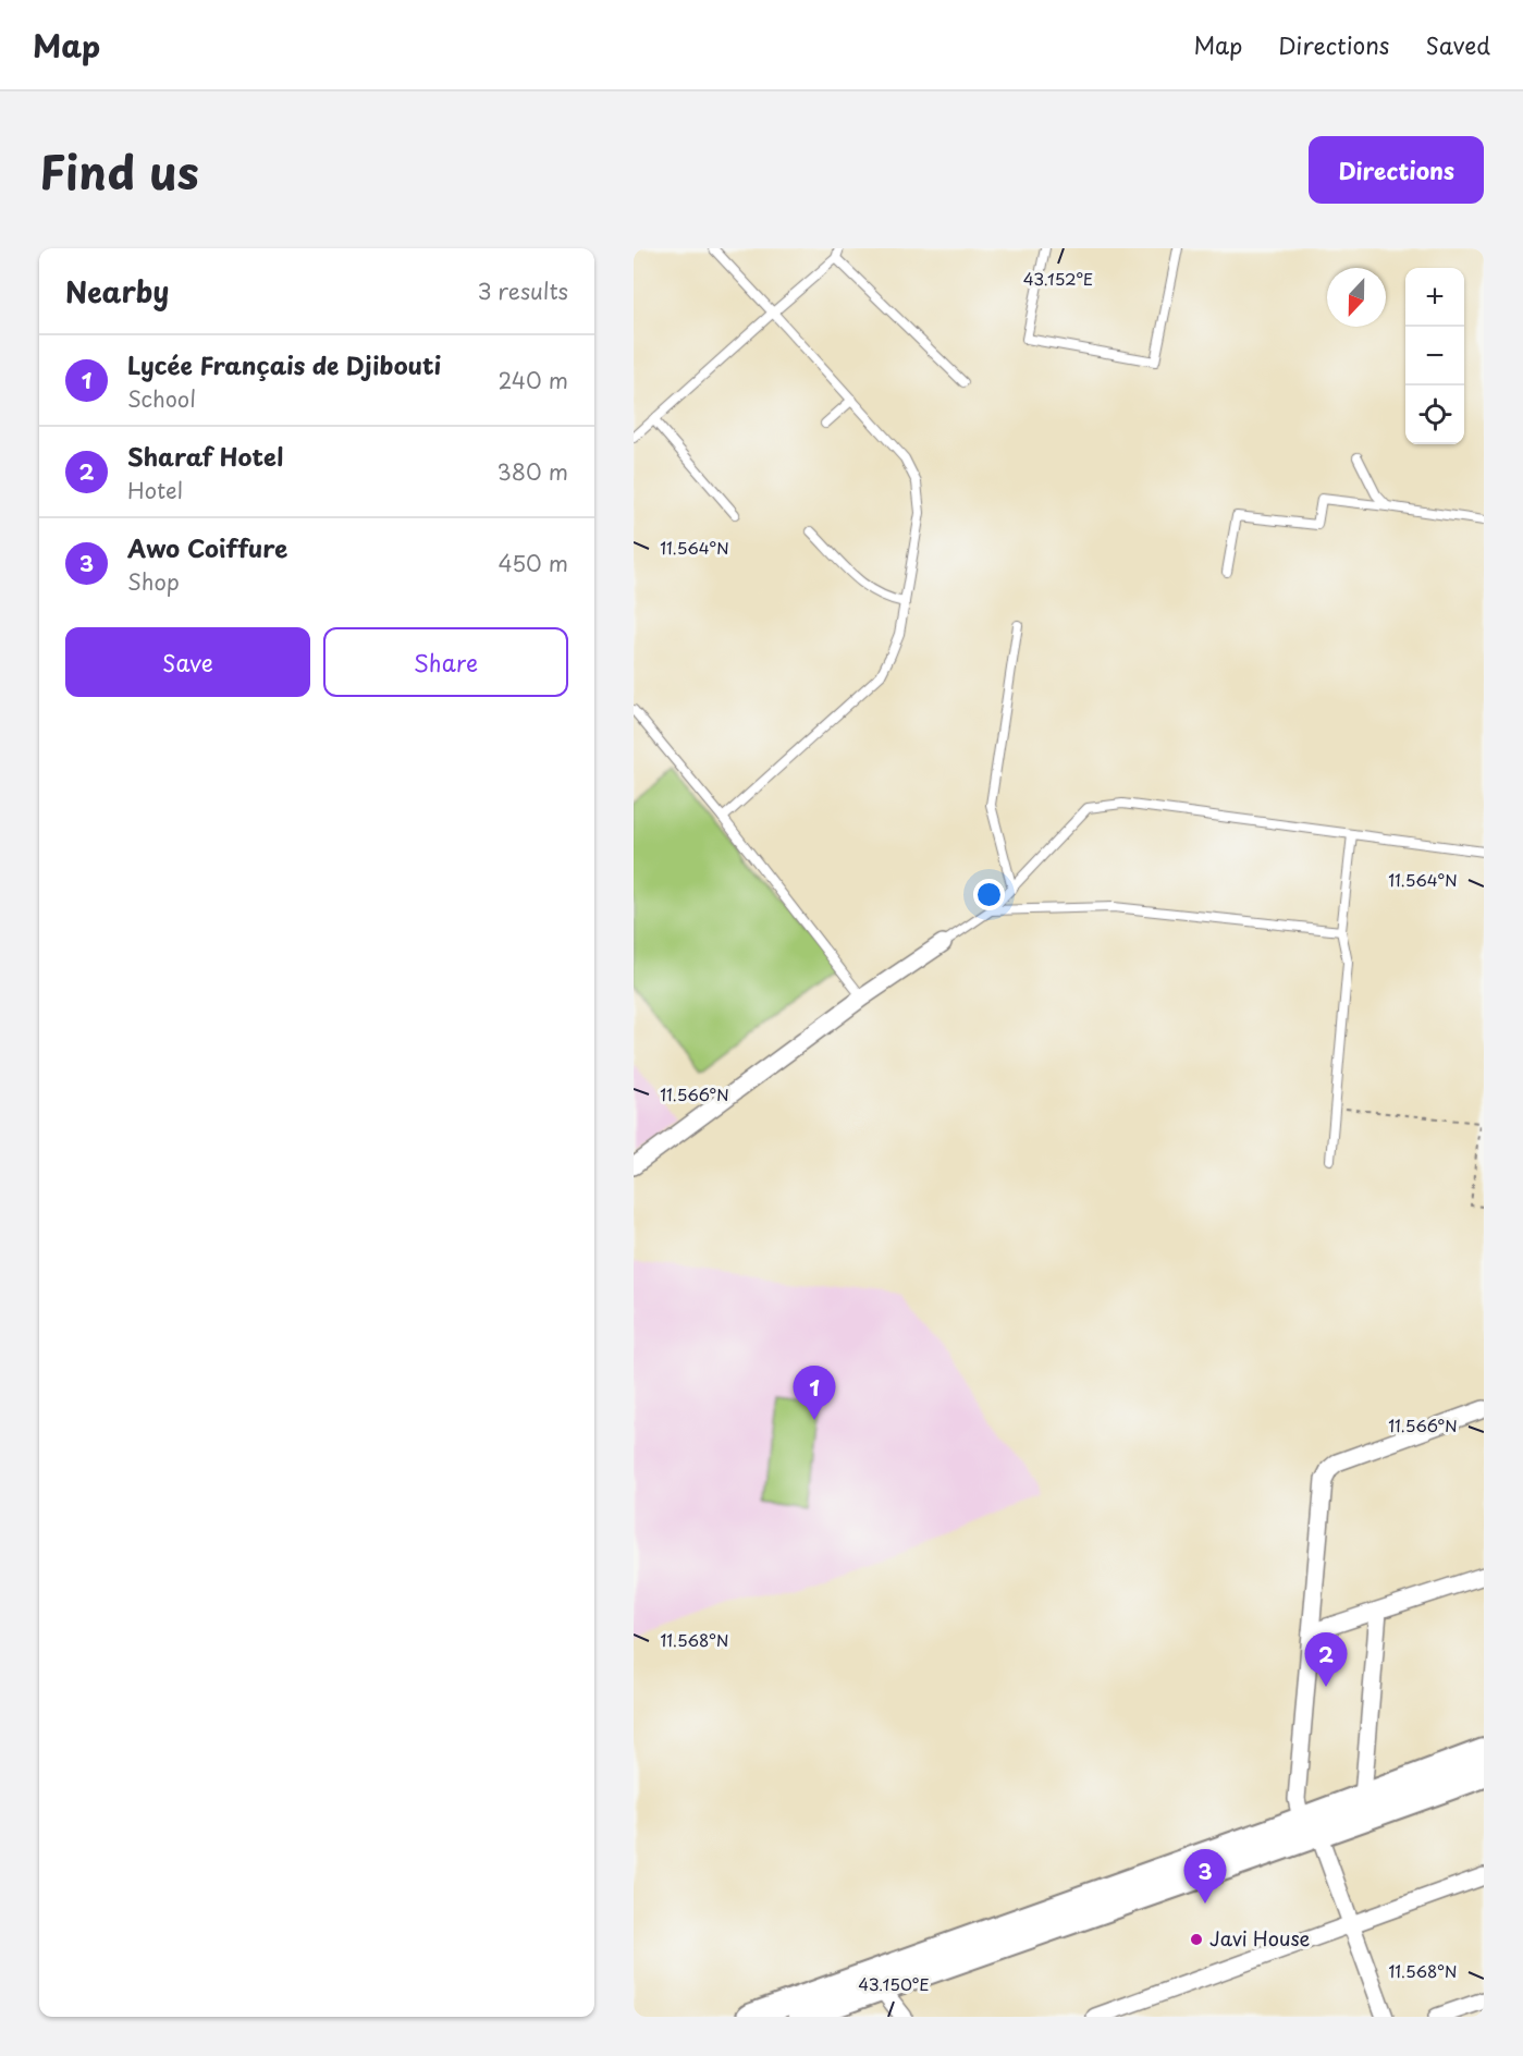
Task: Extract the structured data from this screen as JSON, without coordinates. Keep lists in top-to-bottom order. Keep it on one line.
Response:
{"places":["Javi House"],"north":"bottom","page":{"header":"Map","nav":["Map","Directions","Saved"],"title":"Find us","buttons":["Directions",["Save","Share"]],"heading":["Nearby","3 results"],"map_buttons":["+","−"],"list":[{"mark":"1","name":"Lycée Français de Djibouti","note":"School","value":"240 m"},{"mark":"2","name":"Sharaf Hotel","note":"Hotel","value":"380 m"},{"mark":"3","name":"Awo Coiffure","note":"Shop","value":"450 m"}],"pins":["1","2","3"]},"coordinates":["43.152°E","11.564°N","11.566°N","11.568°N","43.150°E"]}
